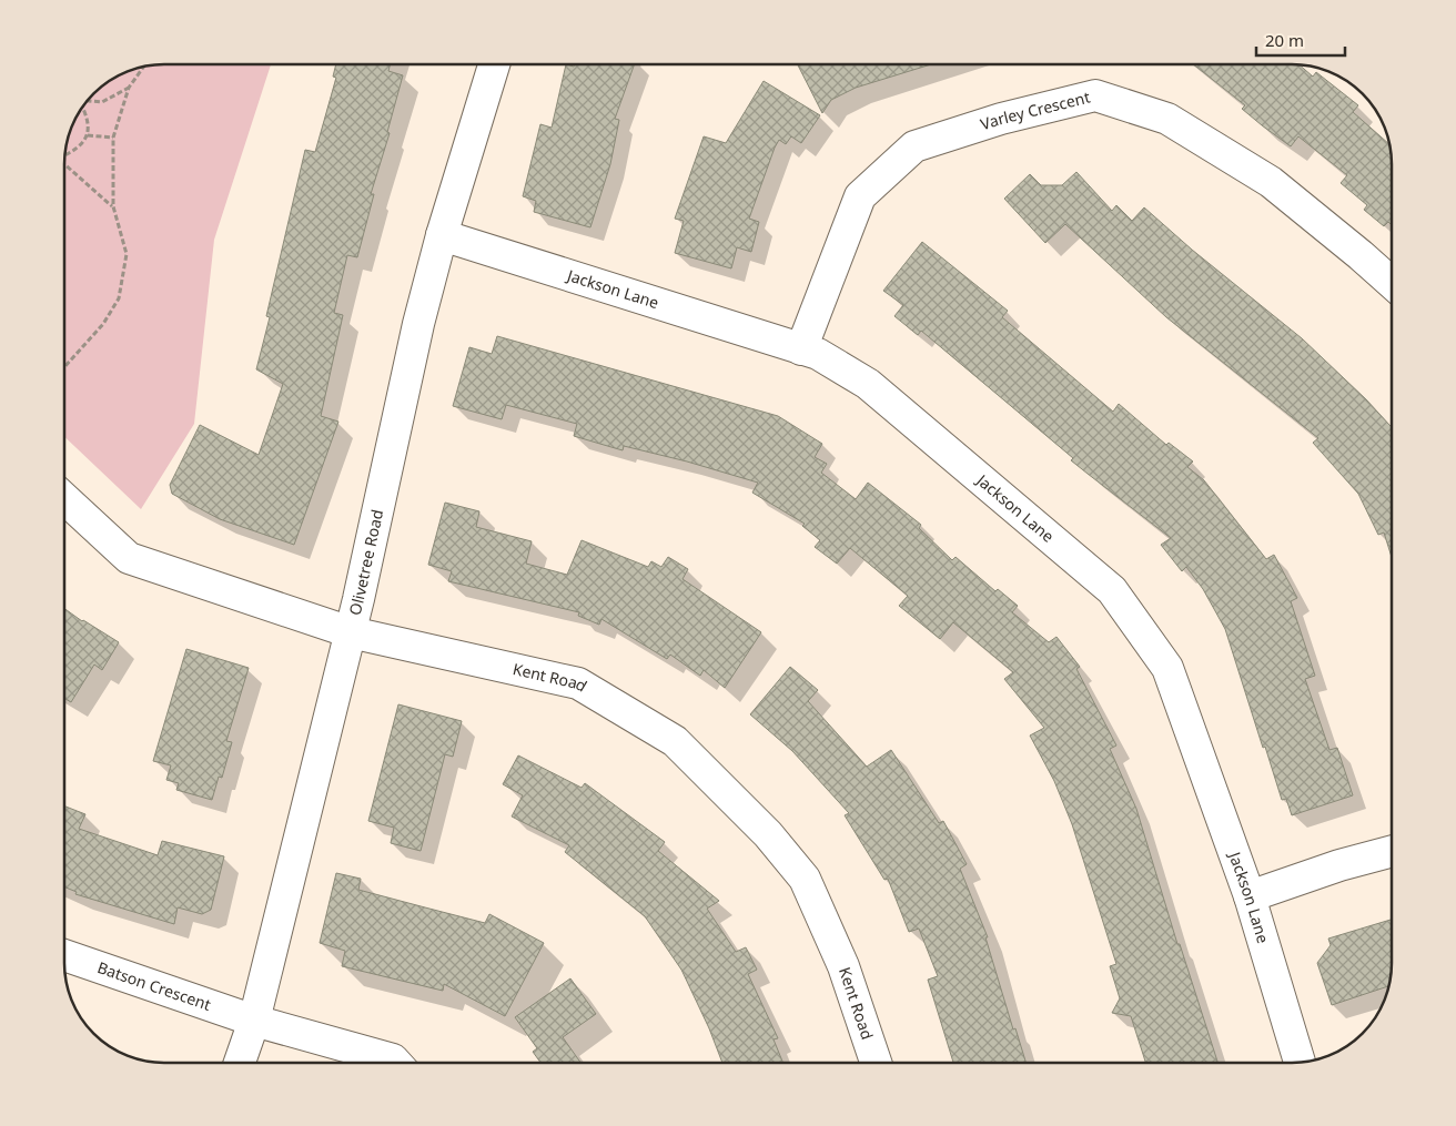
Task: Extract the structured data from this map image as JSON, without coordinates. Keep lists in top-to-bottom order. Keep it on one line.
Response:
{"streets":{"street":["Varley Crescent","Jackson Lane","Olivetree Road","Kent Road","Batson Crescent"]},"crossings":[["Varley Crescent","Jackson Lane"],["Jackson Lane","Olivetree Road"],["Olivetree Road","Kent Road"],["Olivetree Road","Batson Crescent"]],"scale_bar":"20 m"}
